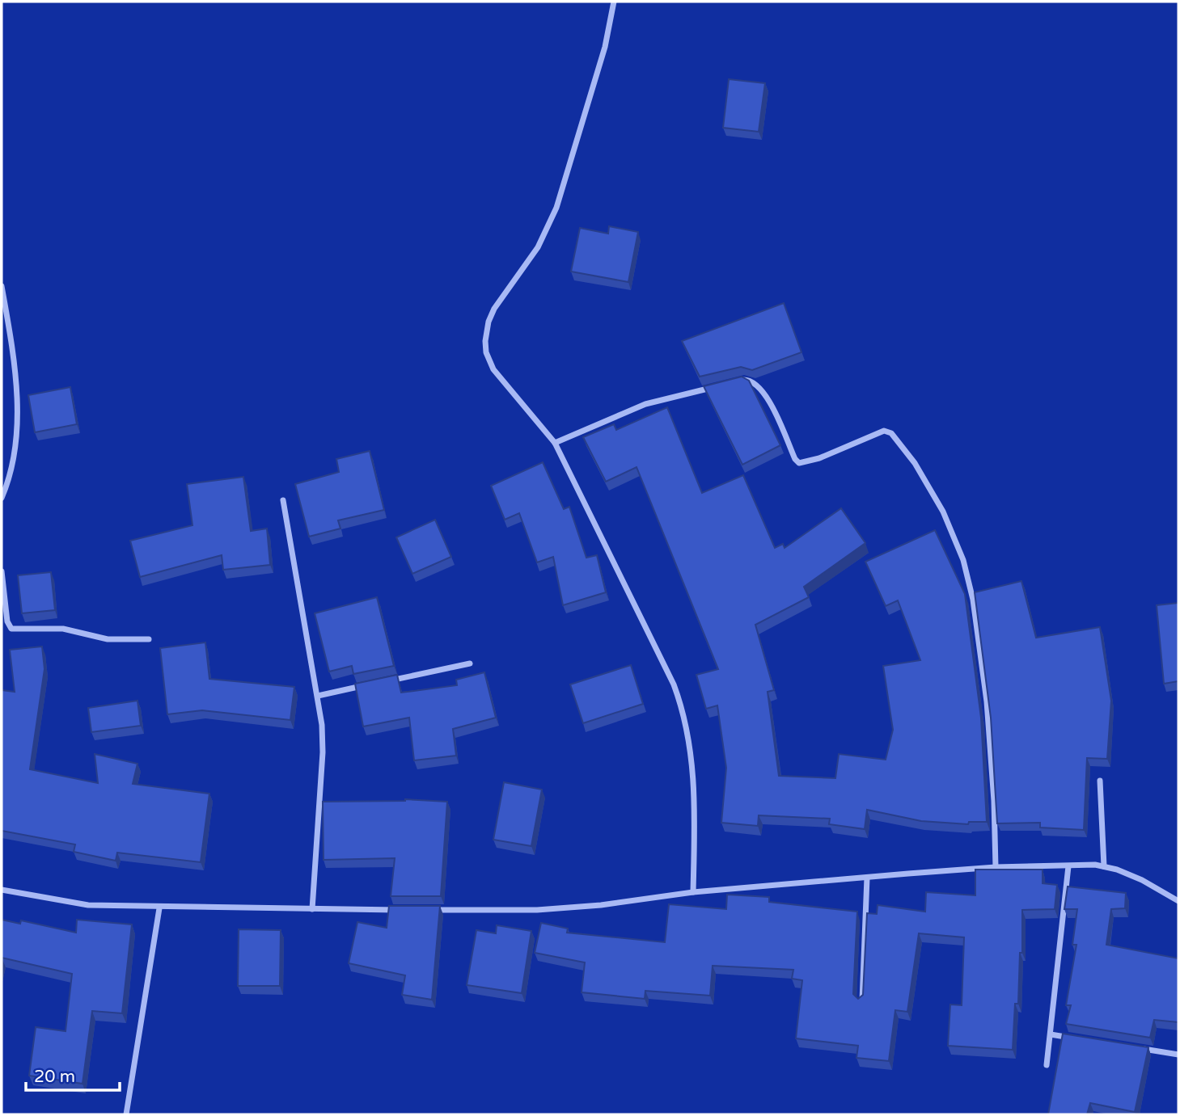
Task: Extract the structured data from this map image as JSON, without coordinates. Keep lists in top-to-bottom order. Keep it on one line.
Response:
{"scale_bar":"20 m"}
